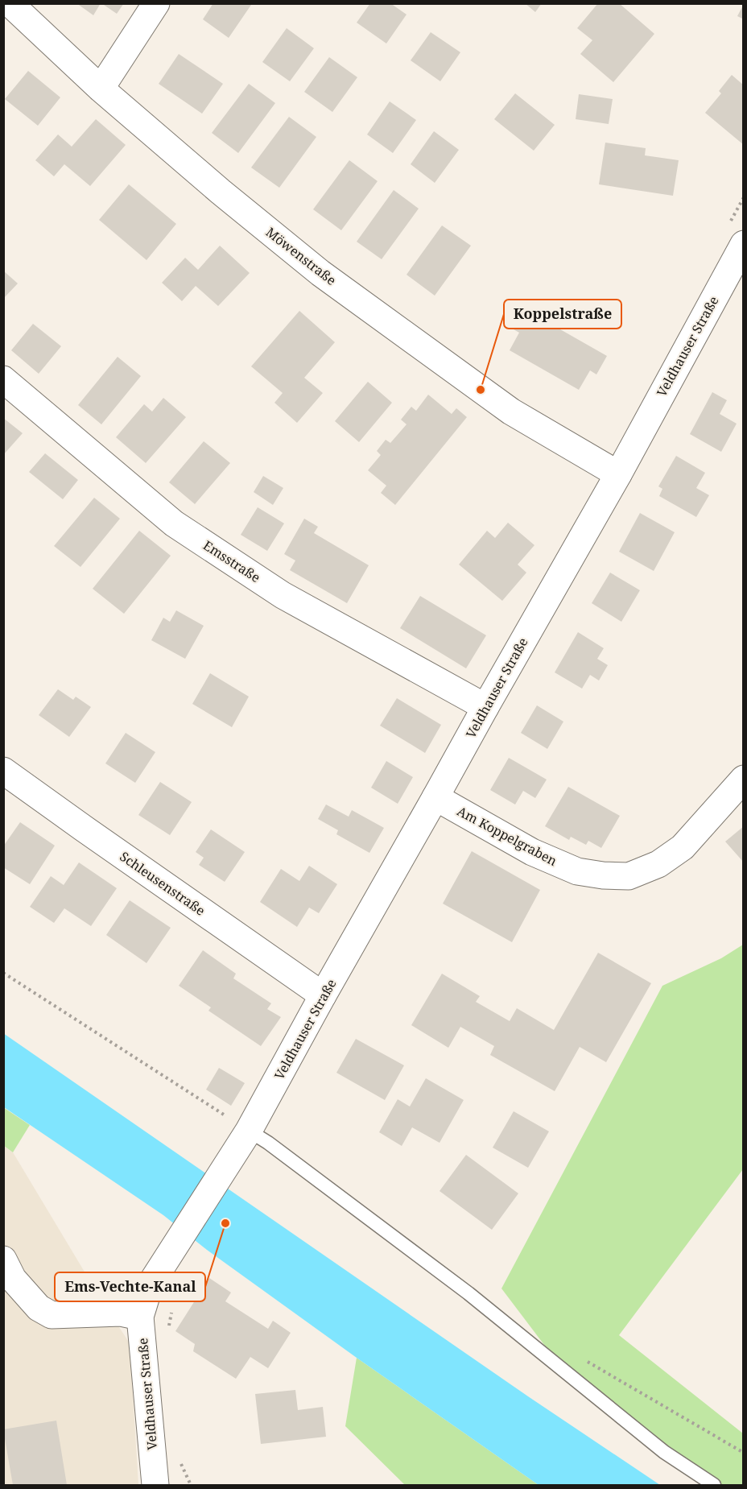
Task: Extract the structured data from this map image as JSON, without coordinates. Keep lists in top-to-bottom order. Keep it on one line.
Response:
{"streets":{"street":["Möwenstraße","Veldhauser Straße","Emsstraße","Am Koppelgraben","Schleusenstraße"]},"crossings":[["Möwenstraße","Veldhauser Straße"],["Veldhauser Straße","Emsstraße"],["Veldhauser Straße","Am Koppelgraben"],["Veldhauser Straße","Schleusenstraße"]],"places":["Koppelstraße","Ems-Vechte-Kanal"]}
